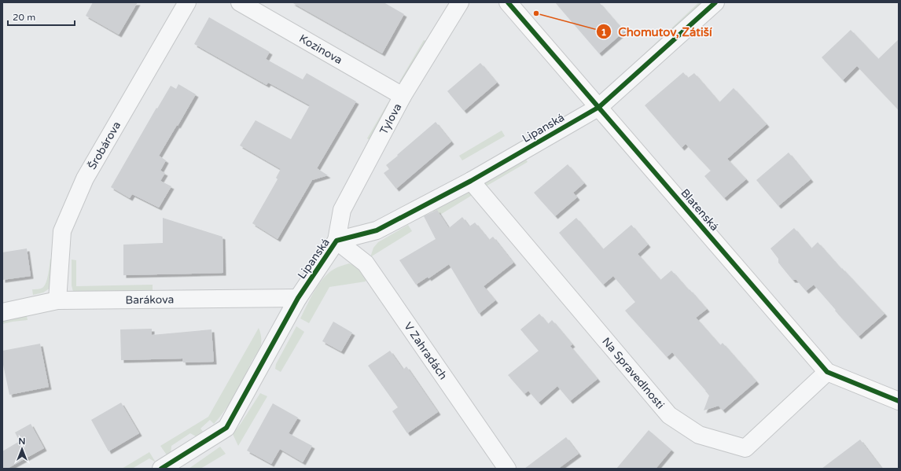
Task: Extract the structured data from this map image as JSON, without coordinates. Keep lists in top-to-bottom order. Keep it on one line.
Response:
{"streets":{"street":["Kozinova","Tylova","Lipanská","Šrobárova","Blatenská","Barákova","V Zahradách","Na Spravedlnosti"]},"crossings":[["Kozinova","Tylova"],["Tylova","Lipanská"],["Tylova","V Zahradách"],["Lipanská","Blatenská"],["Lipanská","Barákova"],["Lipanská","V Zahradách"],["Lipanská","Na Spravedlnosti"],["Šrobárova","Barákova"],["Blatenská","Na Spravedlnosti"]],"places":["Chomutov, Zátiší"],"scale_bar":"20 m","north":"top"}
